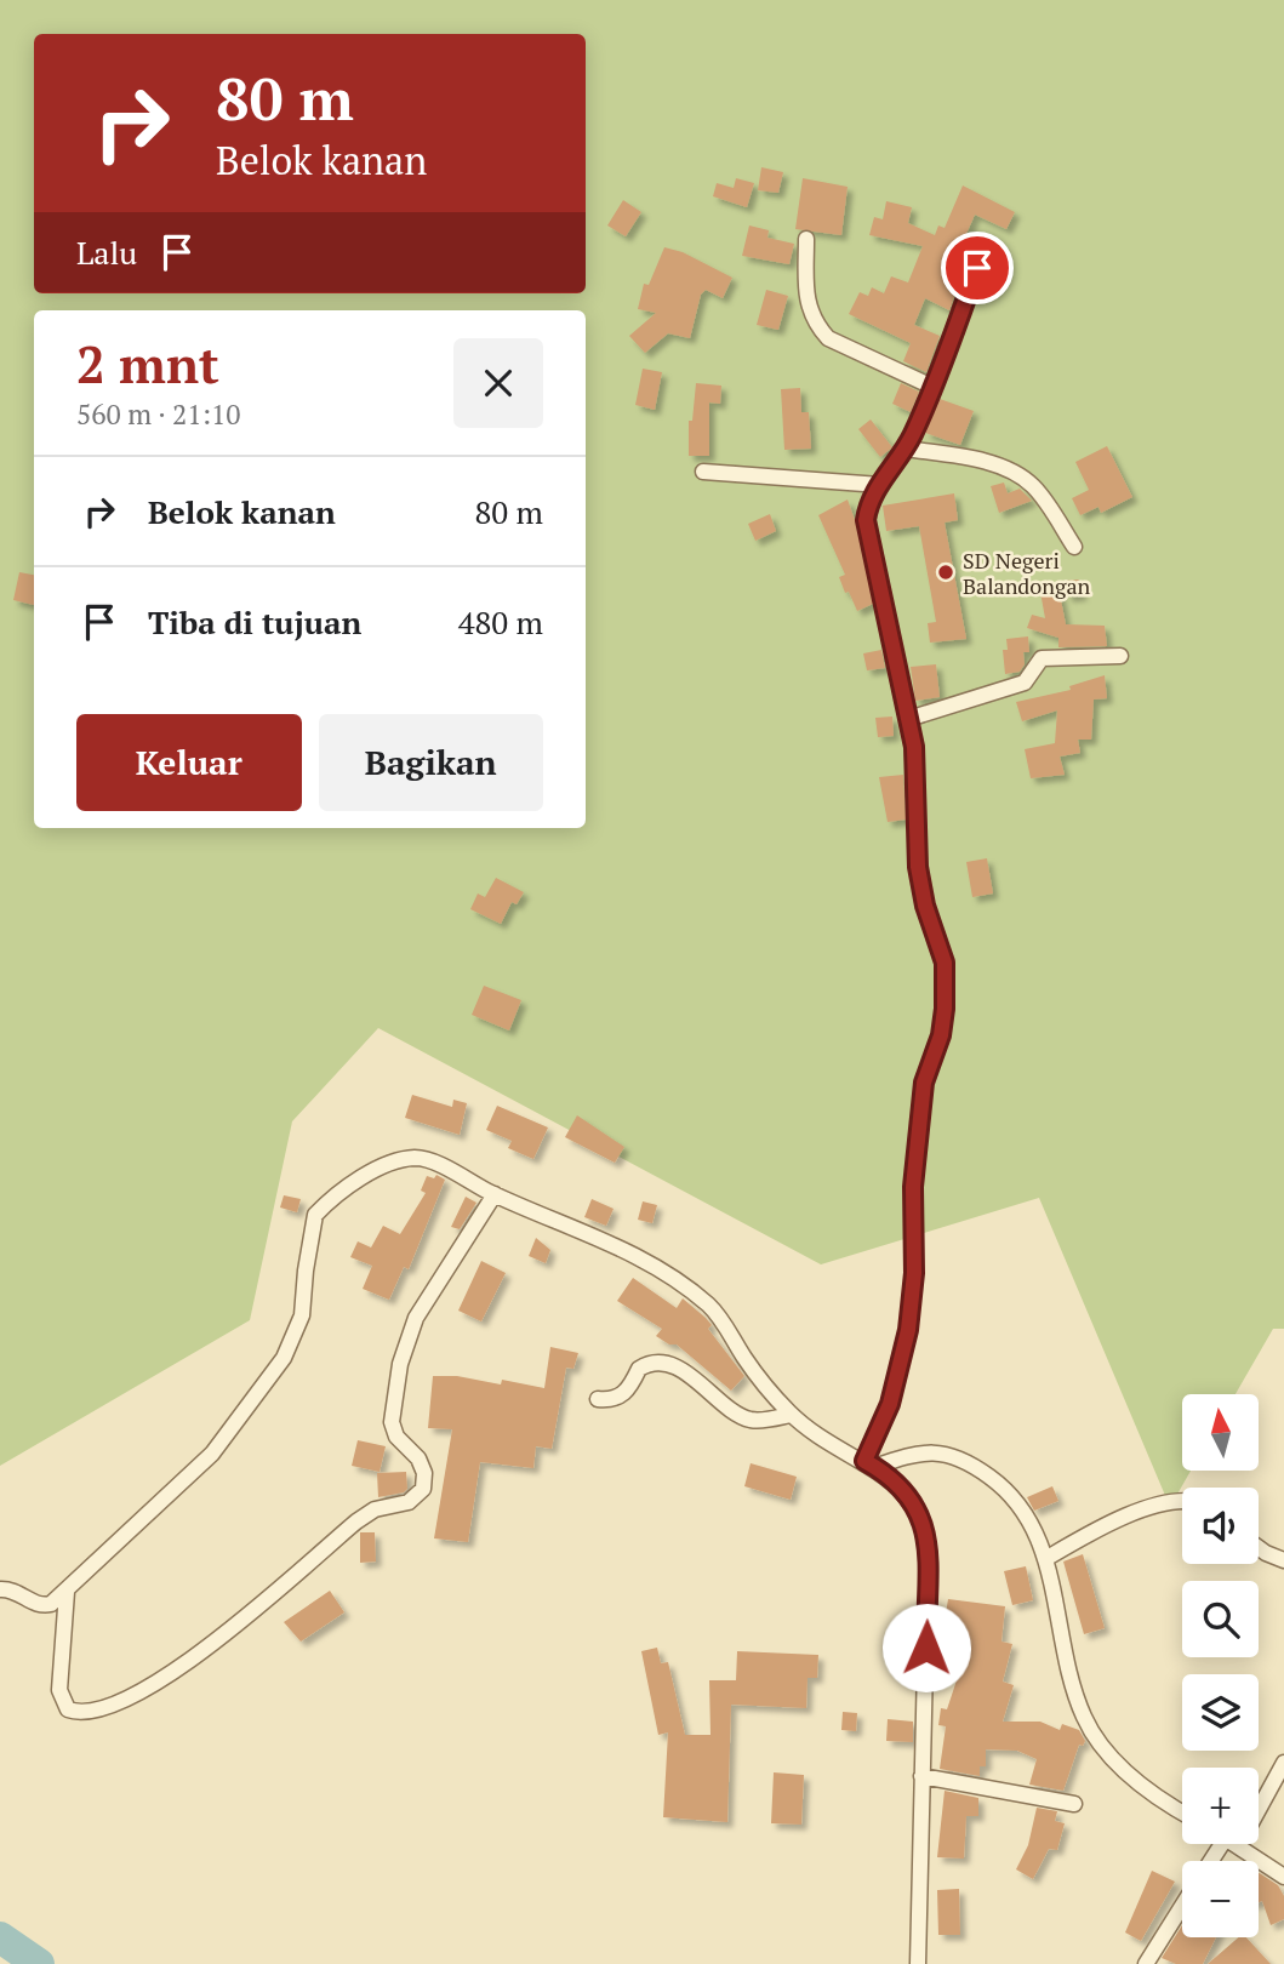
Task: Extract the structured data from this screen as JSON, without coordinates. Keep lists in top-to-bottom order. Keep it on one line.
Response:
{"places":["SD Negeri Balandongan"],"north":"top","page":{"turn":["80 m","Belok kanan"],"then":"Lalu","heading":["2 mnt","560 m · 21:10"],"list":[{"name":"Belok kanan","value":"80 m"},{"name":"Tiba di tujuan","value":"480 m"}],"buttons":["Keluar","Bagikan"],"map_buttons":["+","−"]}}
